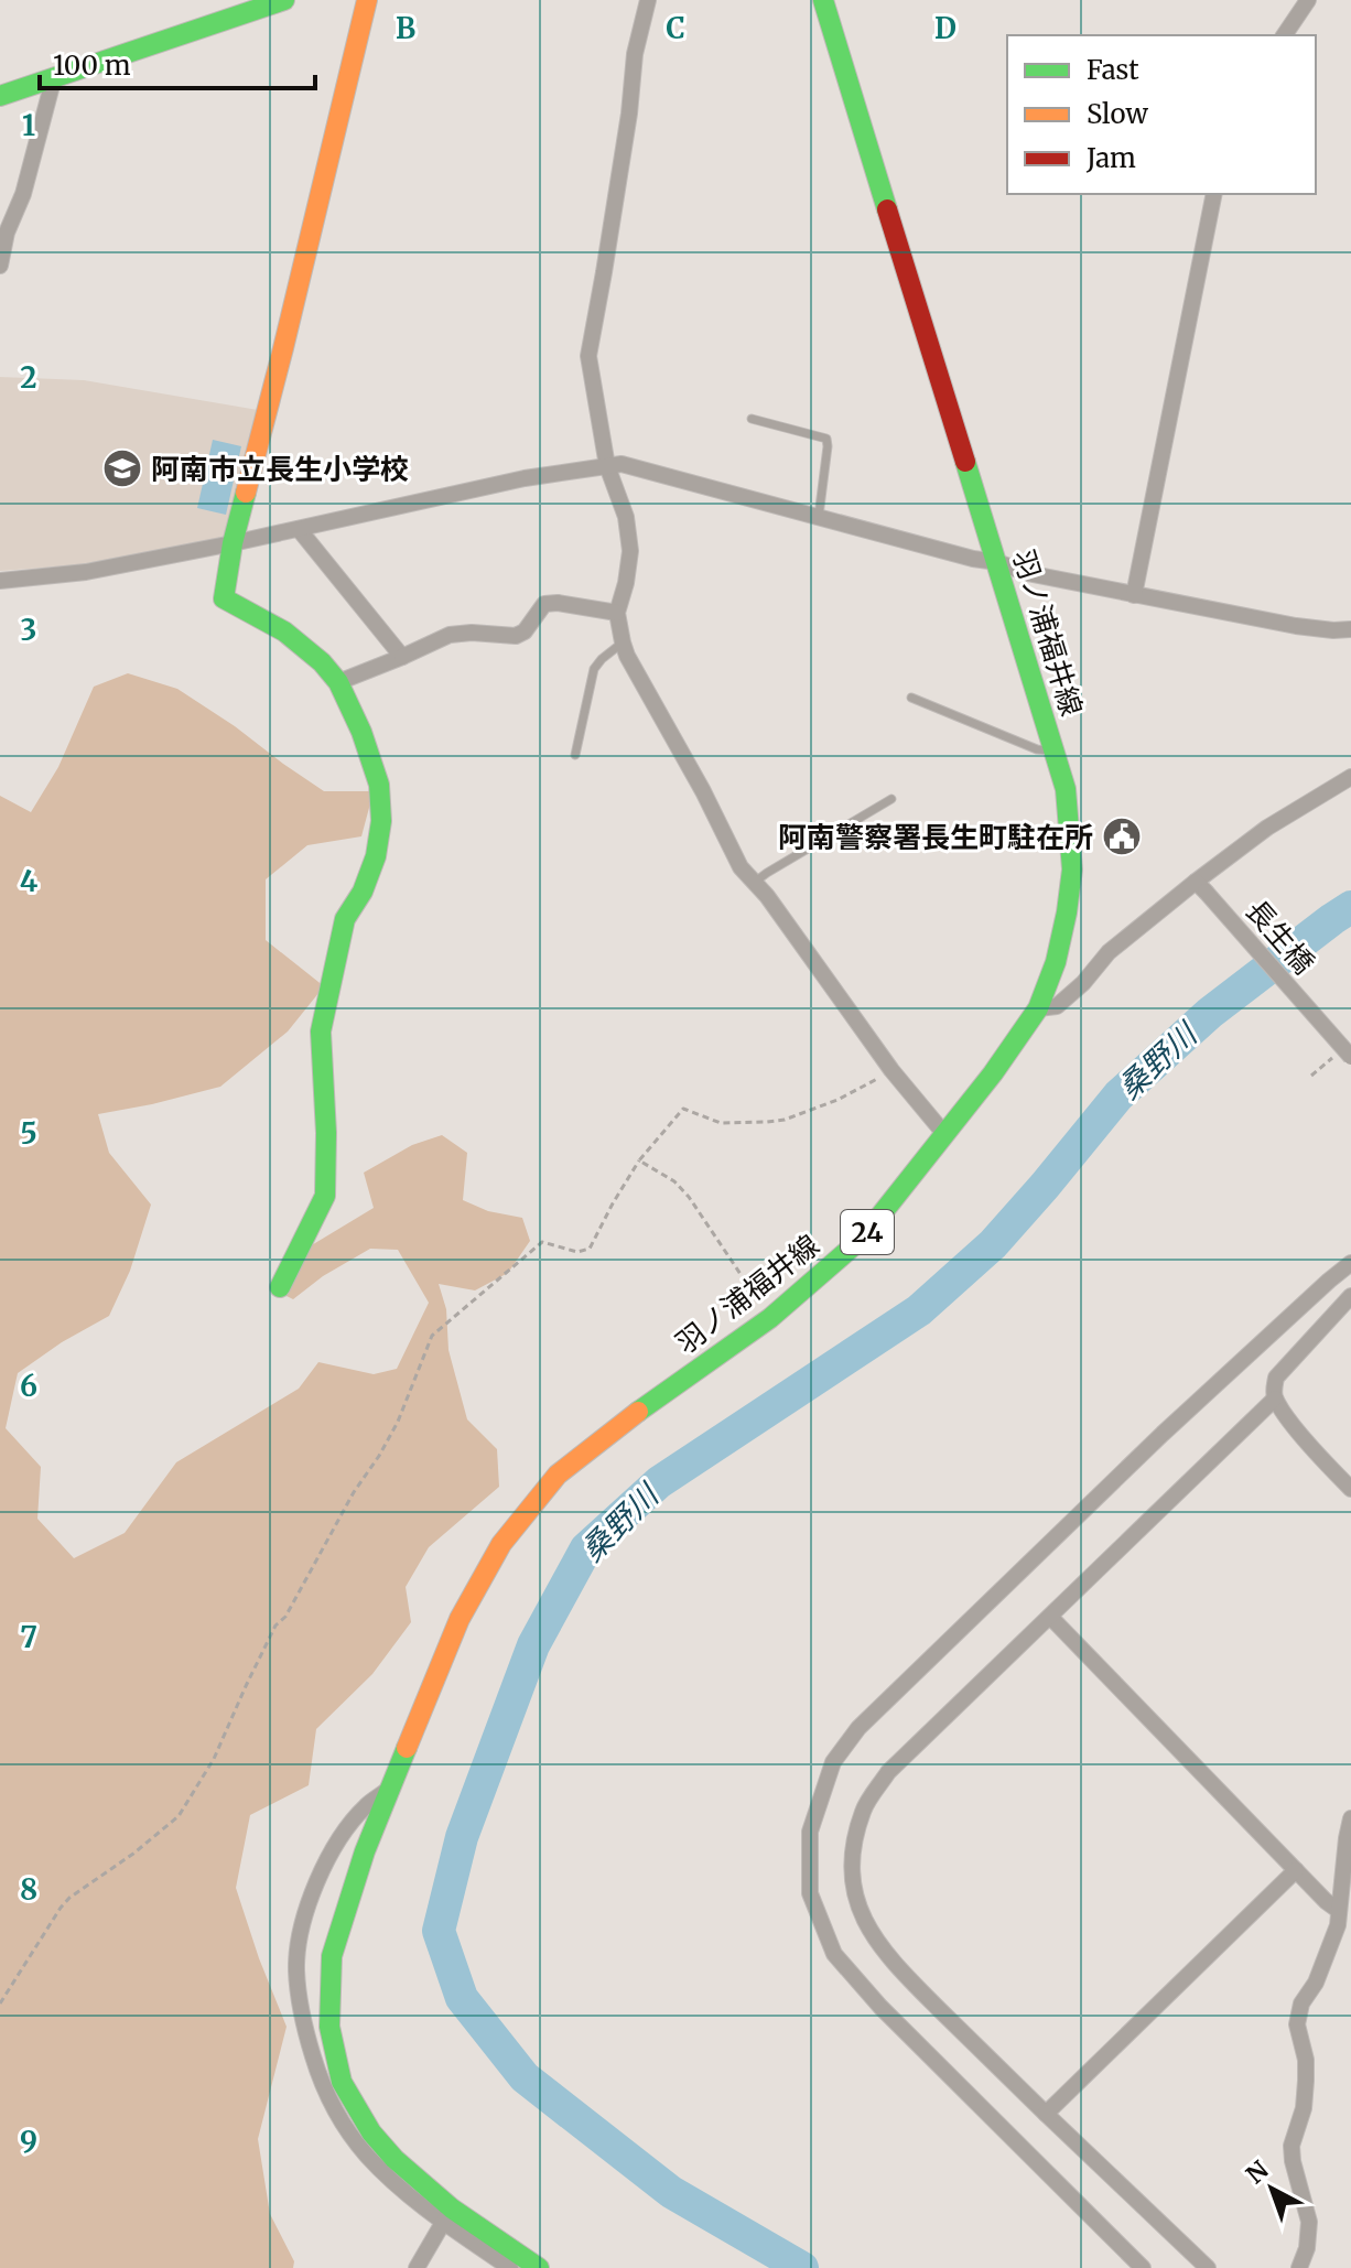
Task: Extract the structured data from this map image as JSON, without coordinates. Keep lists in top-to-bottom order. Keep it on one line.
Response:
{"streets":{"main road":["羽ノ浦福井線","24"],"street":["長生橋"]},"water":["桑野川"],"places":{"school or university":["阿南市立長生小学校"],"public building":["阿南警察署長生町駐在所"]},"legend":["Fast","Slow","Jam"],"scale_bar":"100 m","north":"top left","grid":{"columns":["B","C","D"],"rows":["1","2","3","4","5","6","7","8","9"]}}
